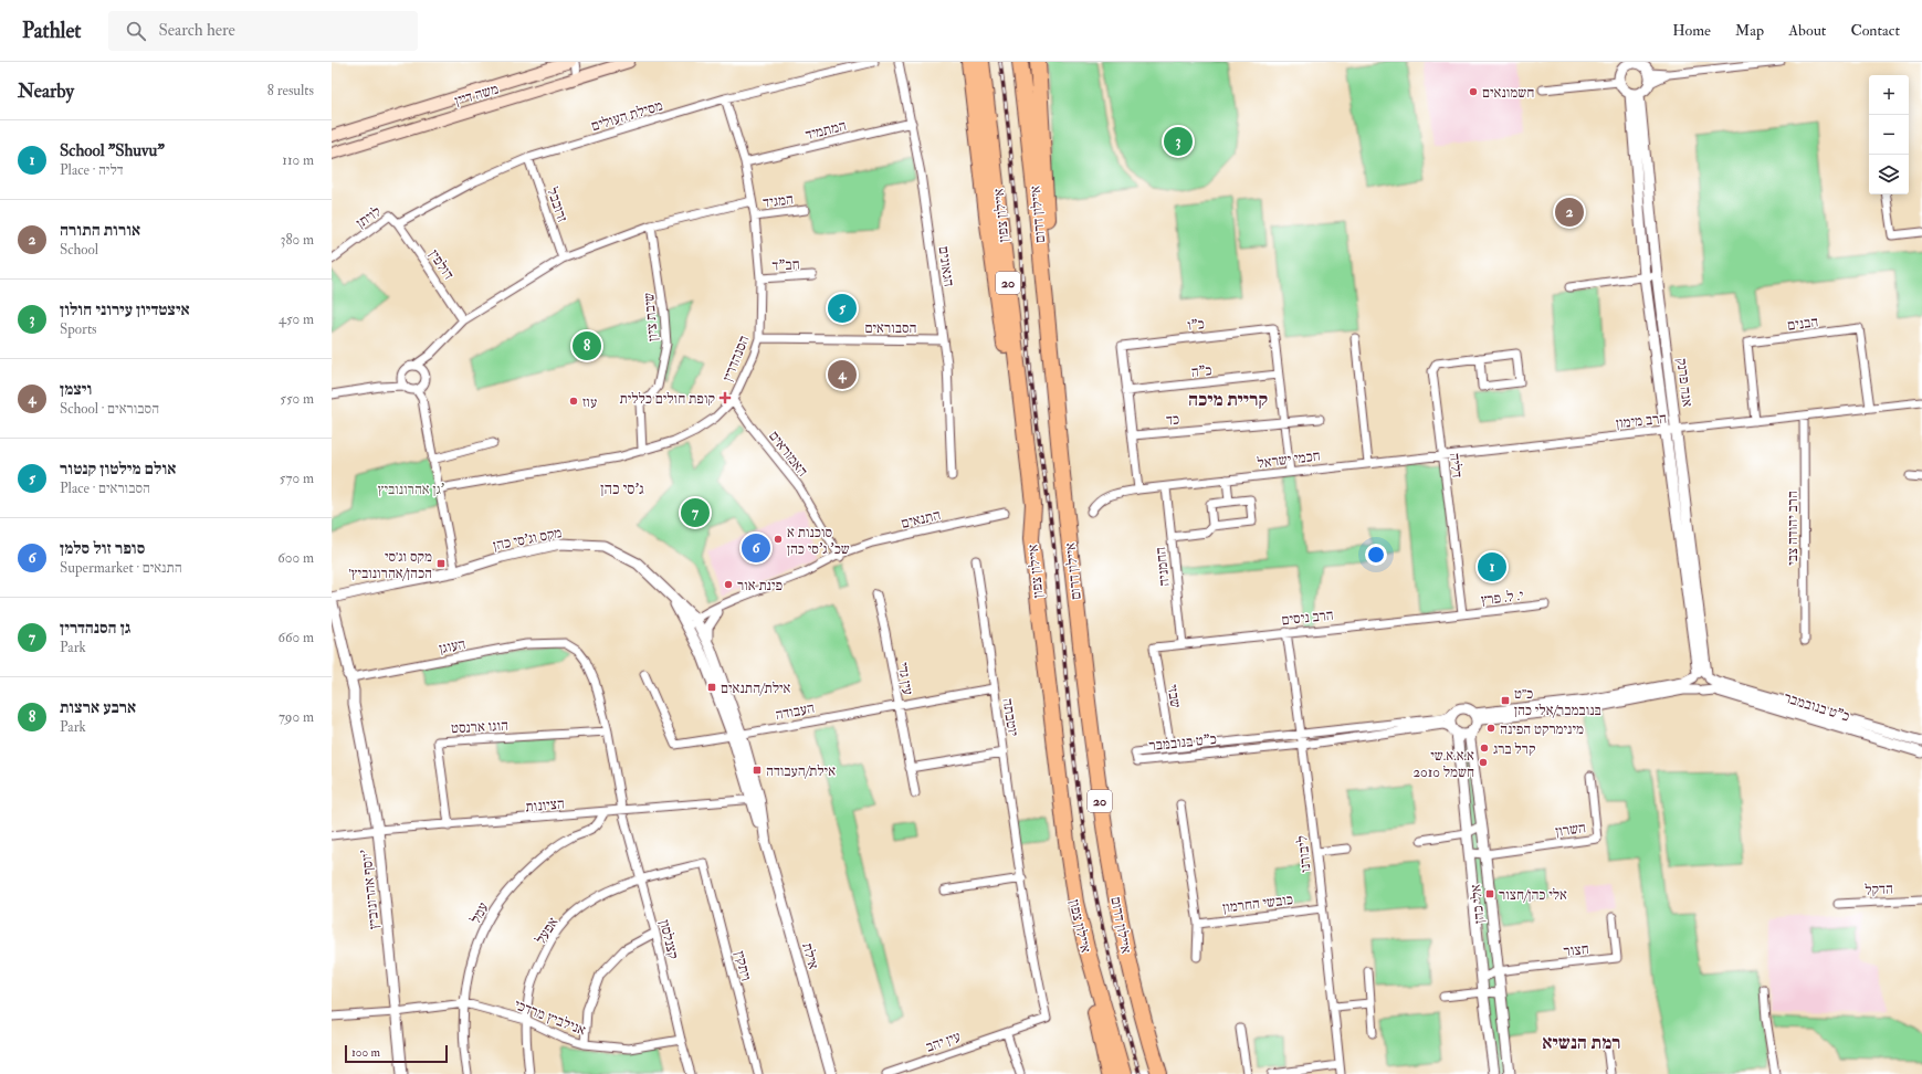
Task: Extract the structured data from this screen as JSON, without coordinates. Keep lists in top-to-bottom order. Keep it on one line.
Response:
{"streets":{"highway":["איילון דרום","איילון צפון","20"],"main road":["משה דיין"],"street":["מסילת העולים","המתמיד","המגיד","זרובבל","לויתן","דולפין","חב\"ד","הגאונים","שיבת ציון","הבנים","כ\"ו","הסבוראים","הסנהדרין","כ\"ה","אנה פרנק","כד","הרב מימון","האמוראים","חכמי ישראל","דליה","התנאים","הרב יהודה צבי","מקס וג'סי כהן","החמניה","י. ל. פרץ","הרב ניסים","העוגן","עין גדי","שבזי","כ\"ט בנובמבר","העבודה","יוטבתה","הוגו ארנסט","הציונות","השרון","ליבורנו","הדקל","יוסף אהרונוביץ'","כובשי החרמון","אלי כהן","עמל","אפעל","קצנלסון","חצור","אילת","ויתקין","אנילביץ מרדכי","עין יהב"]},"crossings":[["מסילת העולים","זרובבל"],["מסילת העולים","לויתן"],["מסילת העולים","דולפין"],["מסילת העולים","הסנהדרין"],["המתמיד","הגאונים"],["המתמיד","הסנהדרין"],["המגיד","הסנהדרין"],["לויתן","דולפין"],["חב\"ד","הסנהדרין"],["הגאונים","הסבוראים"],["שיבת ציון","הסנהדרין"],["הבנים","הרב מימון"],["כ\"ו","כ\"ה"],["הסבוראים","הסנהדרין"],["הסנהדרין","האמוראים"],["אנה פרנק","הרב מימון"],["אנה פרנק","כ\"ט בנובמבר"],["הרב מימון","חכמי ישראל"],["הרב מימון","דליה"],["הרב מימון","הרב יהודה צבי"],["האמוראים","התנאים"],["חכמי ישראל","דליה"],["חכמי ישראל","החמניה"],["דליה","י. ל. פרץ"],["דליה","הרב ניסים"],["התנאים","מקס וג'סי כהן"],["התנאים","אילת"],["מקס וג'סי כהן","יוסף אהרונוביץ'"],["מקס וג'סי כהן","אילת"],["החמניה","הרב ניסים"],["י. ל. פרץ","הרב ניסים"],["הרב ניסים","שבזי"],["הרב ניסים","ליבורנו"],["העוגן","הוגו ארנסט"],["העוגן","יוסף אהרונוביץ'"],["עין גדי","העבודה"],["שבזי","כ\"ט בנובמבר"],["כ\"ט בנובמבר","ליבורנו"],["כ\"ט בנובמבר","אלי כהן"],["העבודה","יוטבתה"],["העבודה","אילת"],["יוטבתה","עין יהב"],["הוגו ארנסט","הציונות"],["הציונות","יוסף אהרונוביץ'"],["הציונות","עמל"],["הציונות","קצנלסון"],["הציונות","אילת"],["השרון","אלי כהן"],["ליבורנו","כובשי החרמון"],["יוסף אהרונוביץ'","אנילביץ מרדכי"],["אלי כהן","חצור"],["עמל","אנילביץ מרדכי"],["אפעל","קצנלסון"],["אפעל","ויתקין"],["אפעל","אנילביץ מרדכי"],["קצנלסון","אנילביץ מרדכי"]],"districts":["קריית מיכה","ג'סי כהן","רמת הנשיא"],"parks":["גן אהרונוביץ'"],"places":{"other":["חשמונאים","עוז","סוכנות א שכ' ג'סי כהן","פינת אור","מינימרקט הפינה","קרל ברג","א.א.א.שי חשמל 2010"],"health":["קופת חולים כללית"],"transit":["מקס וג׳סי הכהן/אהרונוביץ׳","אילת/התנאים","כ״ט בנובמבר/אלי כהן","אילת/העבודה","אלי כהן/חצור"]},"scale_bar":"100 m","page":{"header":"Pathlet","search":"Search here","nav":["Home","Map","About","Contact"],"heading":["Nearby","8 results"],"map_buttons":["+","−"],"list":[{"mark":"1","name":"School \"Shuvu\"","note":"Place · דליה","value":"110 m"},{"mark":"2","name":"אורות התורה","note":"School","value":"380 m"},{"mark":"3","name":"איצטדיון עירוני חולון","note":"Sports","value":"450 m"},{"mark":"4","name":"ויצמן","note":"School · הסבוראים","value":"550 m"},{"mark":"5","name":"אולם מילטון קנטור","note":"Place · הסבוראים","value":"570 m"},{"mark":"6","name":"סופר זול סלמן","note":"Supermarket · התנאים","value":"600 m"},{"mark":"7","name":"גן הסנהדרין","note":"Park","value":"660 m"},{"mark":"8","name":"ארבע ארצות","note":"Park","value":"790 m"}],"pins":["3","2","5","8","4","7","6","1"],"scale":"100 m"}}
